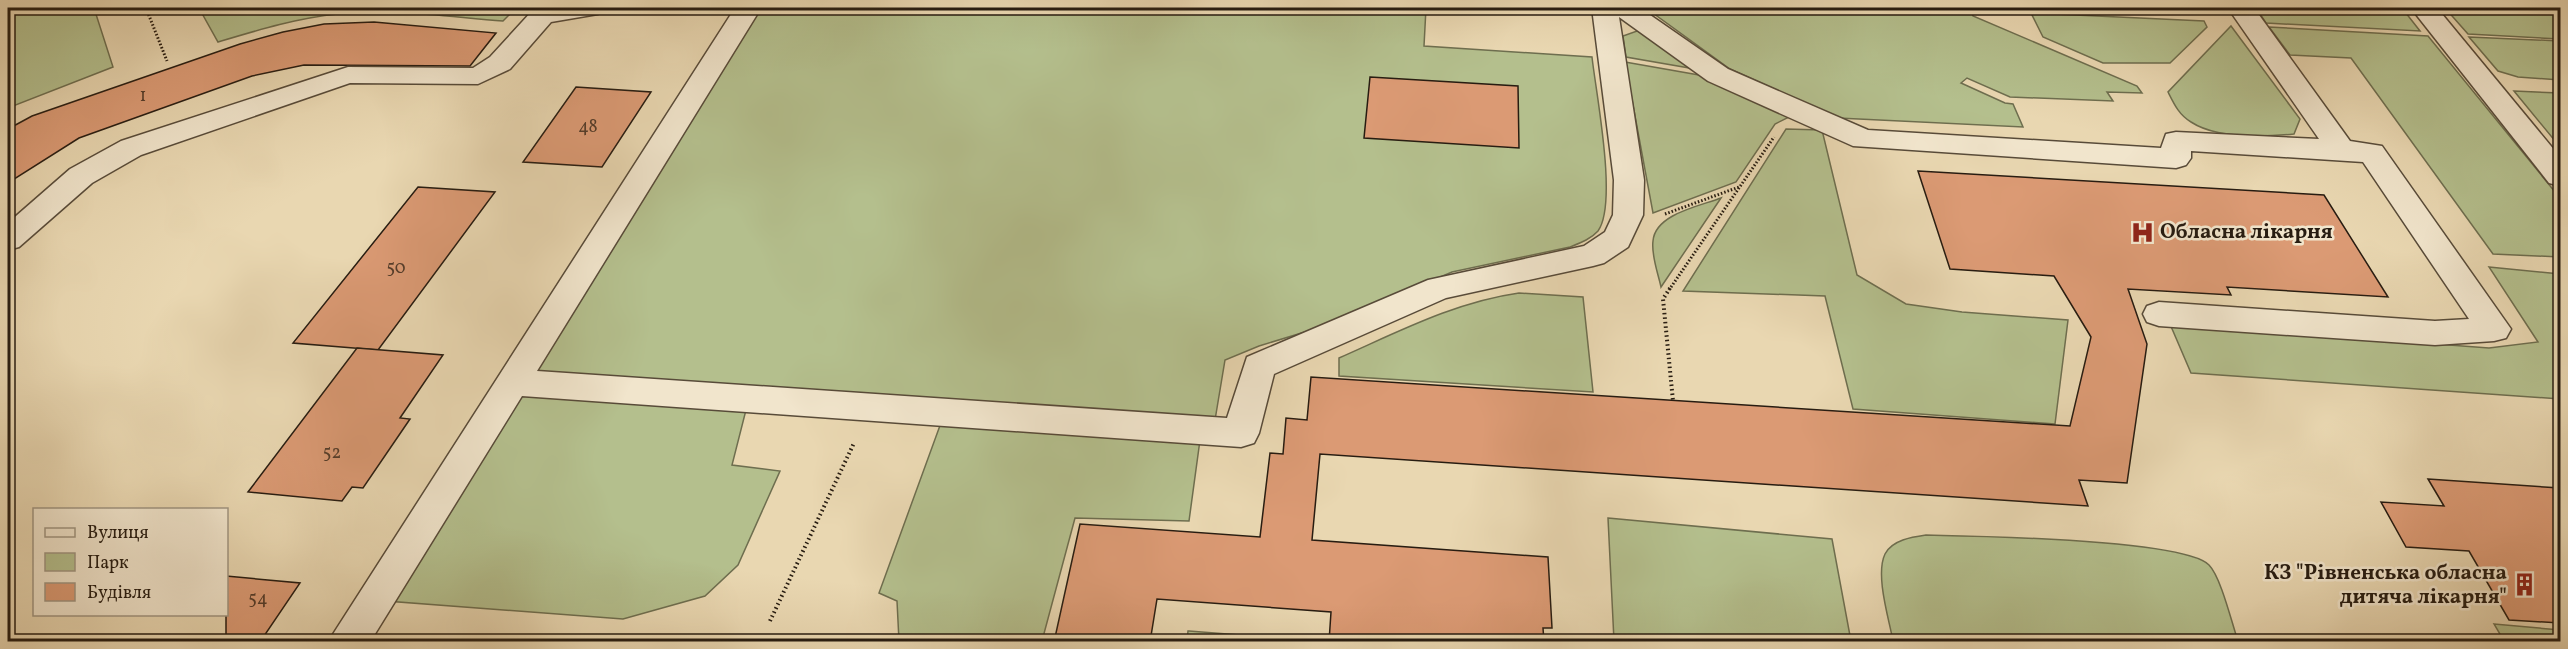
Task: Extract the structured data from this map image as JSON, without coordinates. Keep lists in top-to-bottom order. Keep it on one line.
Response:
{"places":{"hospital":["Обласна лікарня"],"building":["КЗ \"Рівненська обласна дитяча лікарня\""]},"house_numbers":["1","48","50","52","54"],"legend":["Вулиця","Парк","Будівля"]}
